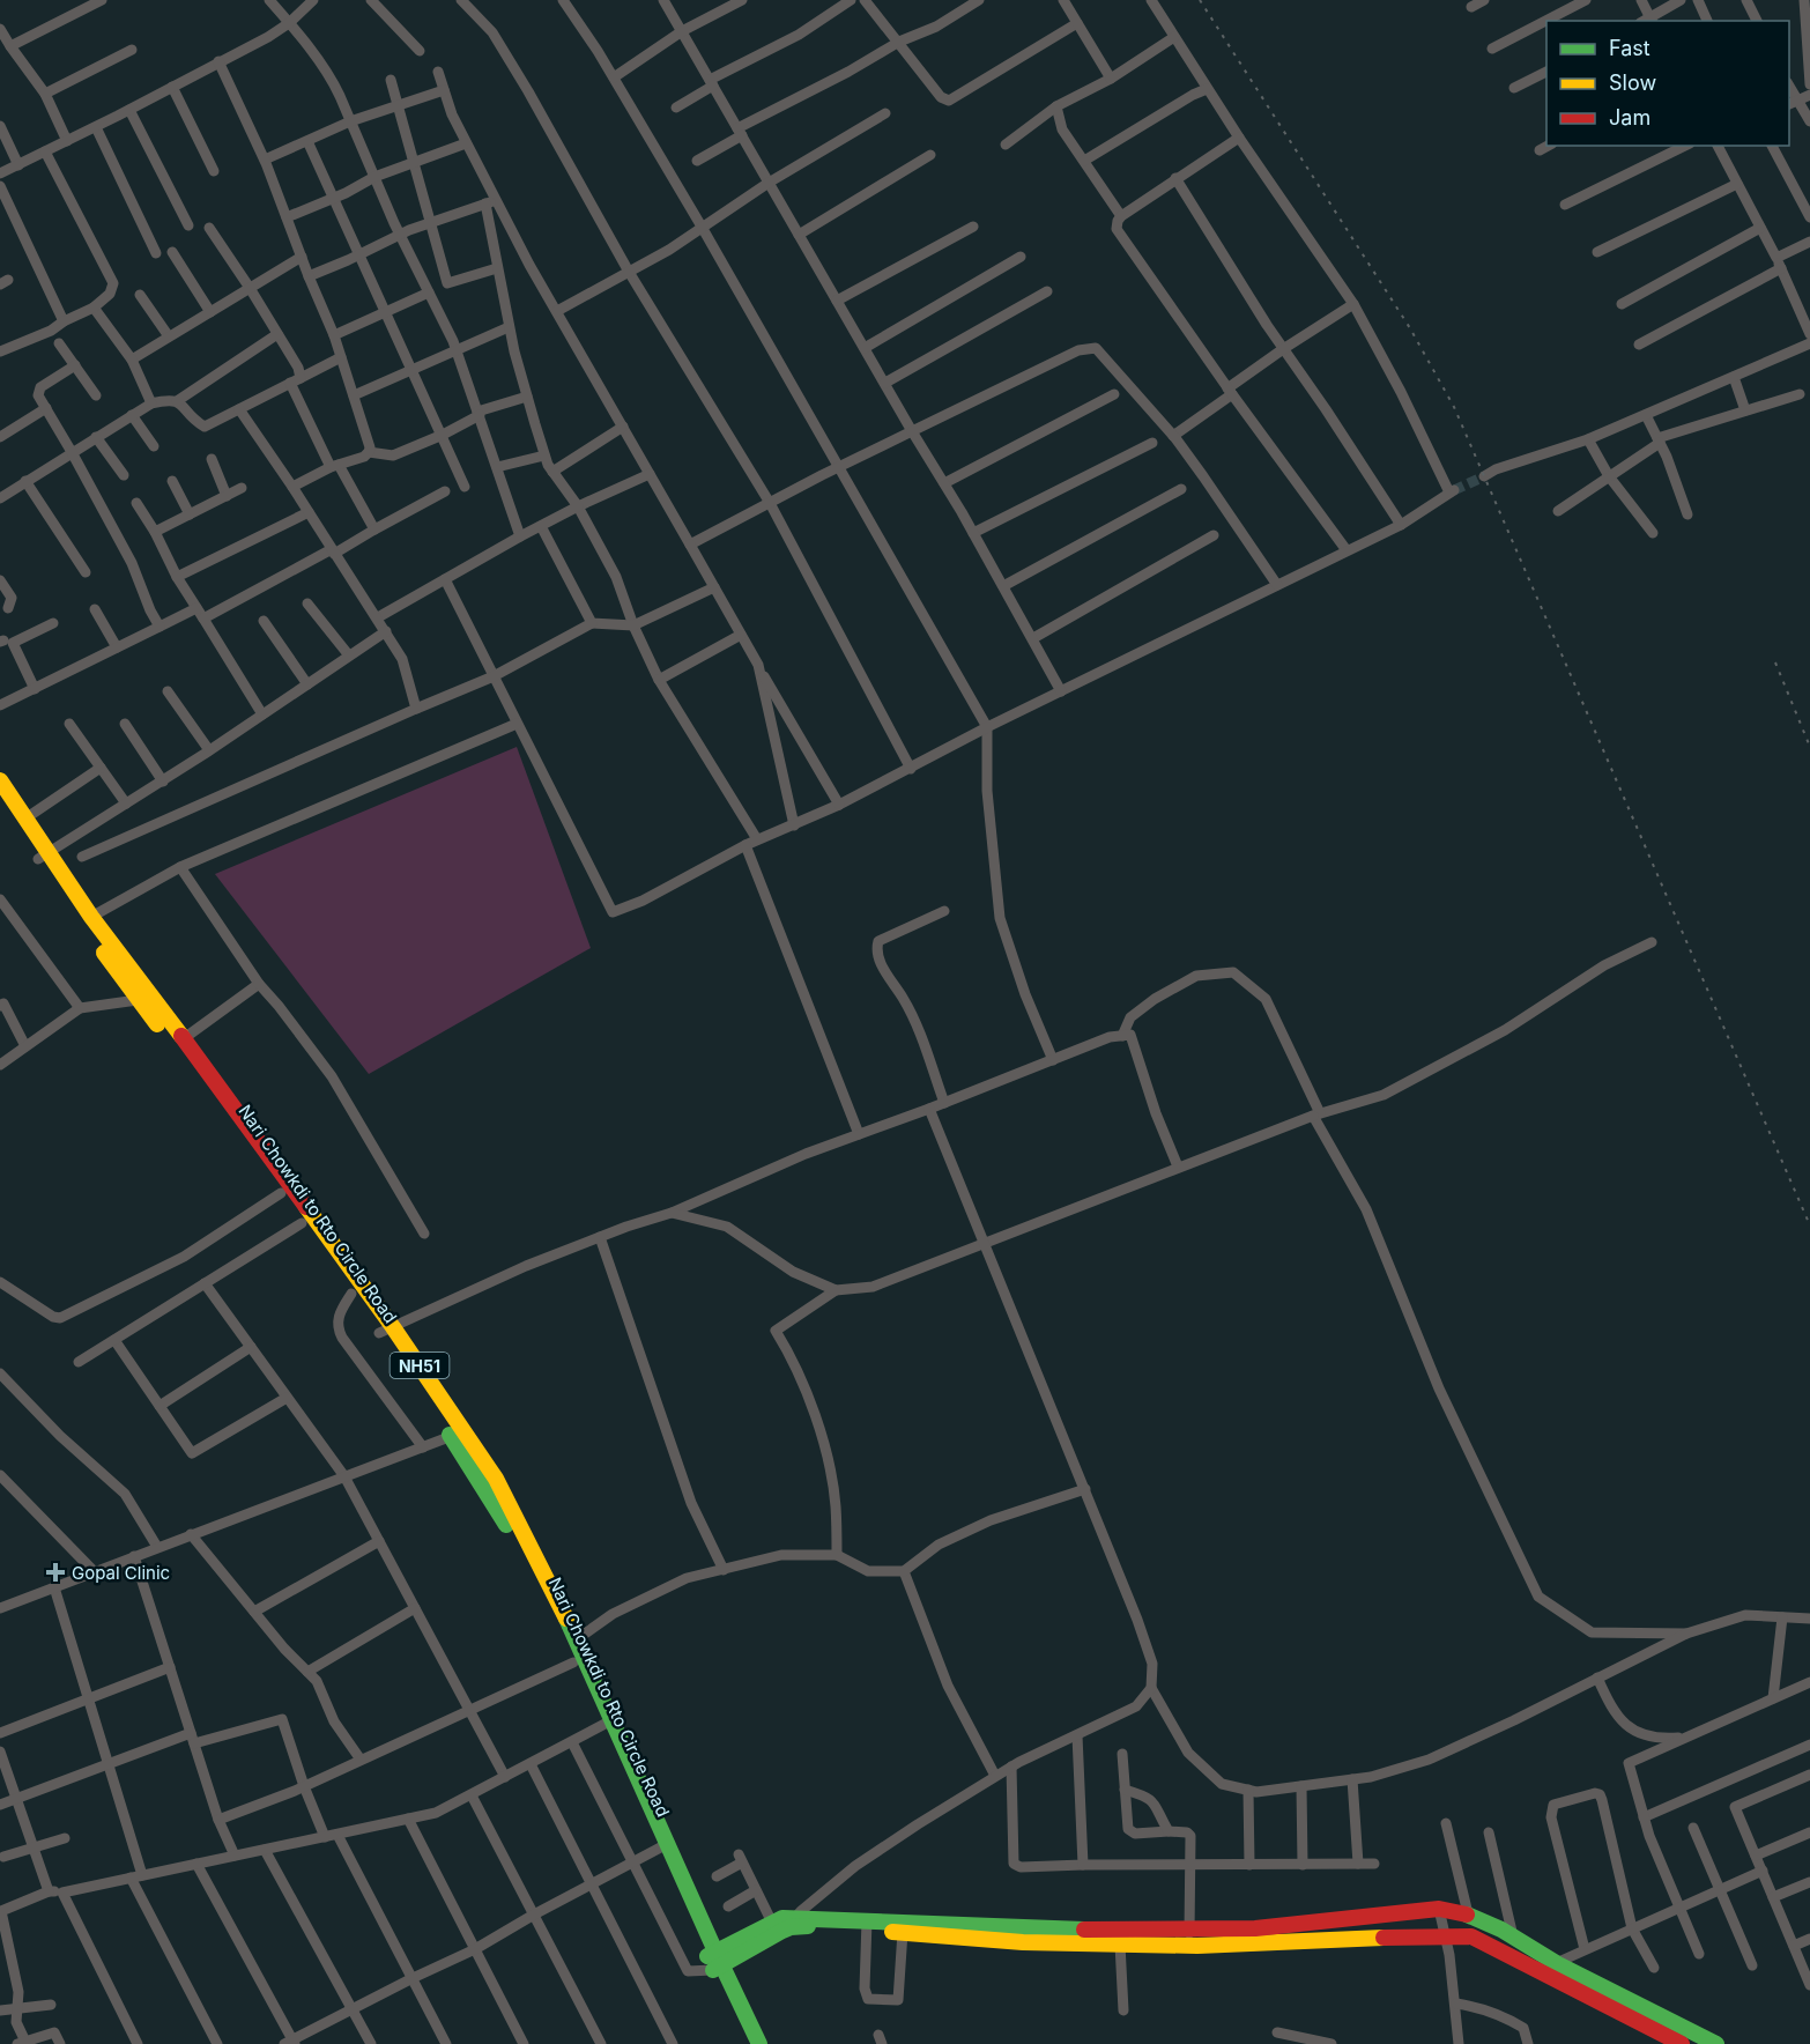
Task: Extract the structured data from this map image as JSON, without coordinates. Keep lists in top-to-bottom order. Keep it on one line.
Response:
{"streets":{"main road":["Nari Chowkdi to Rto Circle Road","NH51"]},"crossings":[["Nari Chowkdi to Rto Circle Road","NH51"]],"places":{"health":["Gopal Clinic"]},"legend":["Fast","Slow","Jam"]}
